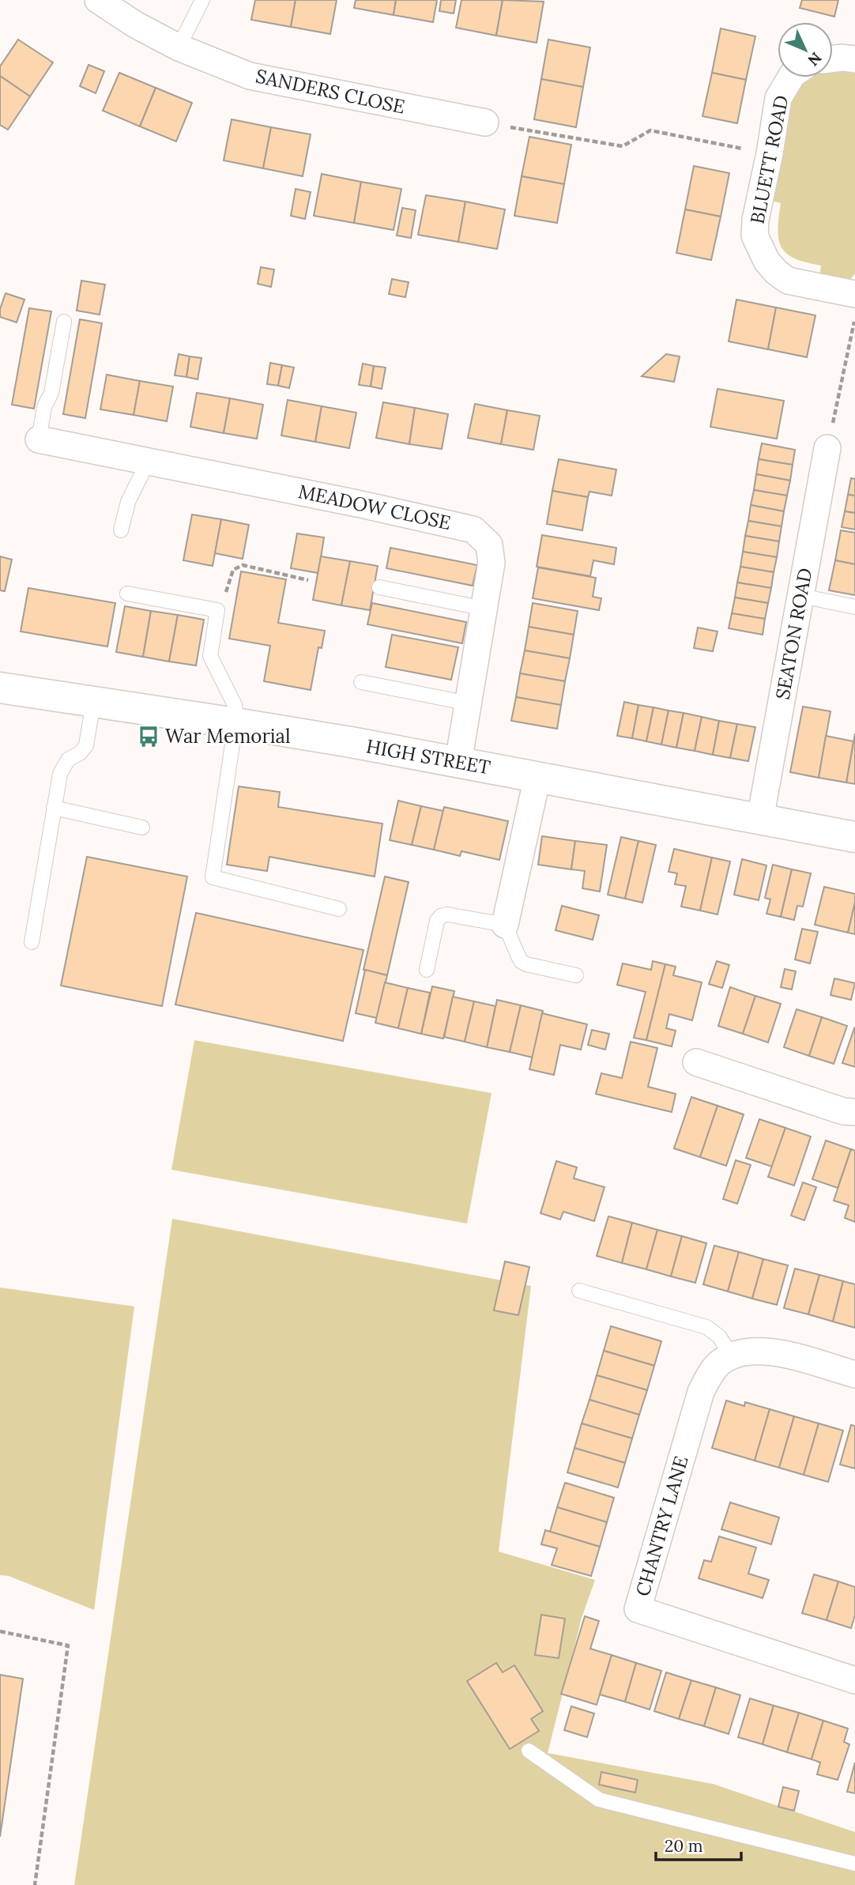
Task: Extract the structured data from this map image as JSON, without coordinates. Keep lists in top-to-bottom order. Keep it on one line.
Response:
{"streets":{"street":["SANDERS CLOSE","BLUETT ROAD","MEADOW CLOSE","SEATON ROAD","HIGH STREET","CHANTRY LANE"]},"crossings":[["MEADOW CLOSE","HIGH STREET"],["SEATON ROAD","HIGH STREET"]],"places":{"bus stop":["War Memorial"]},"scale_bar":"20 m","north":"bottom right"}
